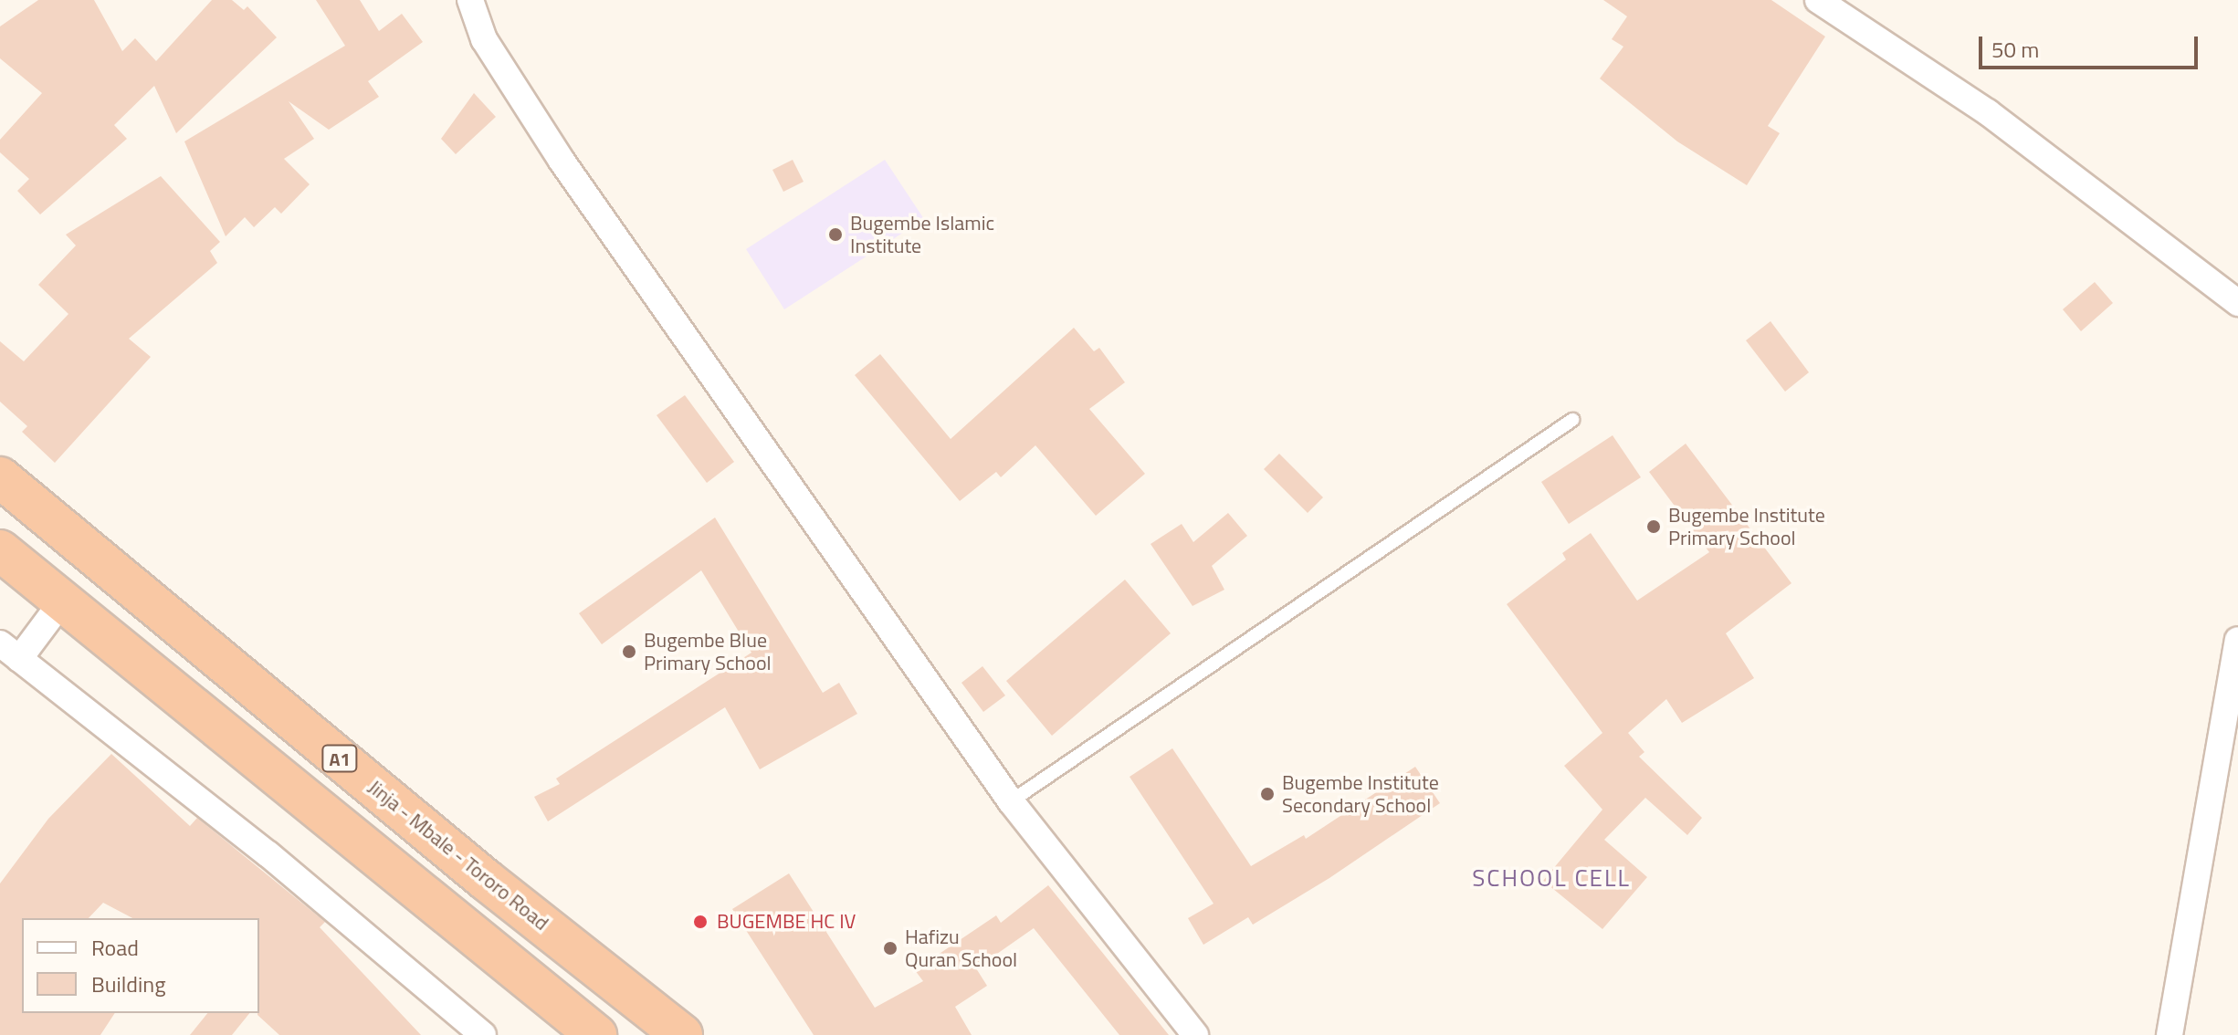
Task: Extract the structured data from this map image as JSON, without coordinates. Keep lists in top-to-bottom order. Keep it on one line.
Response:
{"streets":{"highway":["A1","Jinja - Mbale - Tororo Road"]},"districts":["SCHOOL CELL"],"places":["Bugembe Islamic Institute","Bugembe Institute Primary School","Bugembe Blue Primary School","Bugembe Institute Secondary School","BUGEMBE HC IV","Hafizu Quran School"],"legend":["Road","Building"],"scale_bar":"50 m"}
